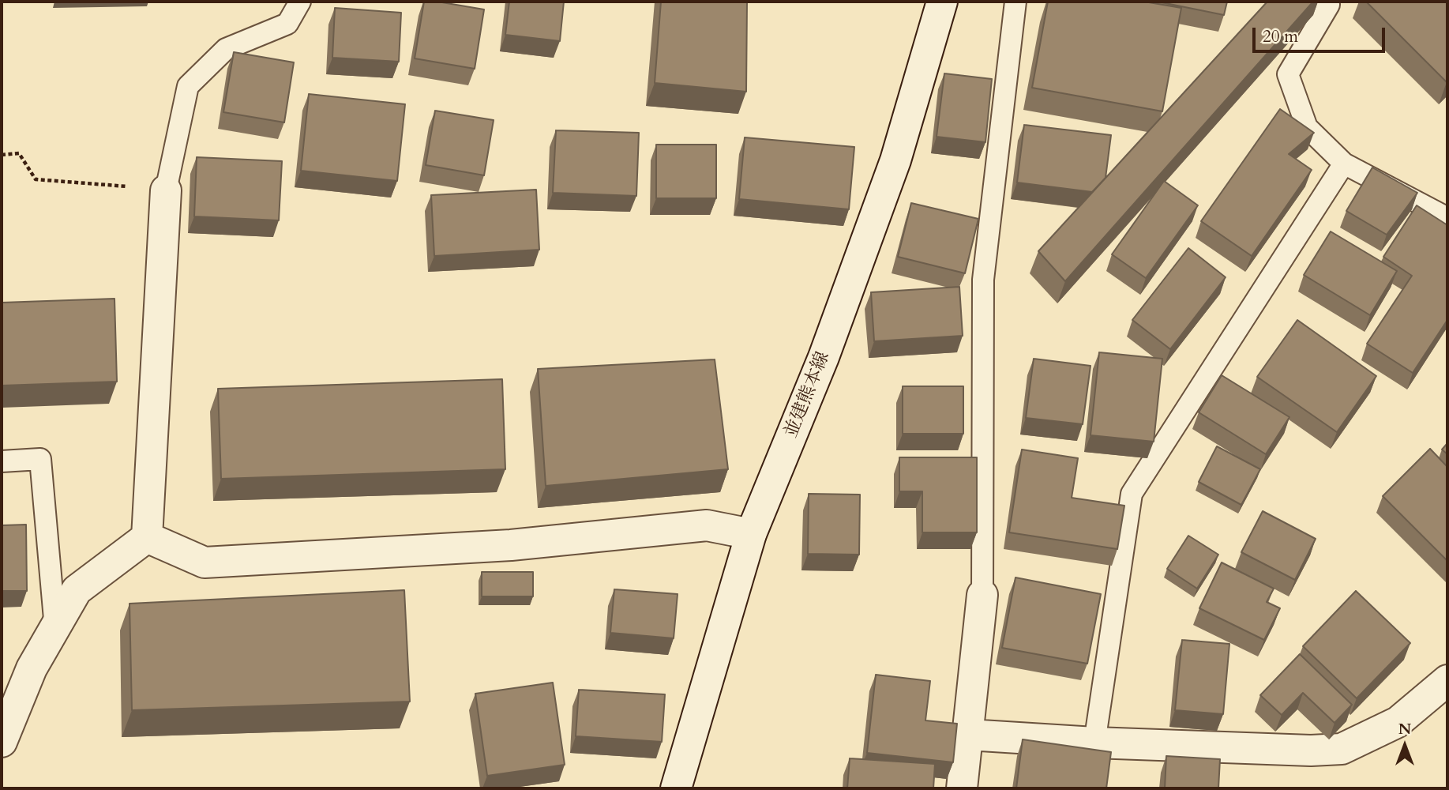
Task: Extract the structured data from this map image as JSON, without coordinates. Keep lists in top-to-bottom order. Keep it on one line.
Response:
{"streets":{"street":["並建熊本線"]},"scale_bar":"20 m","north":"top"}
